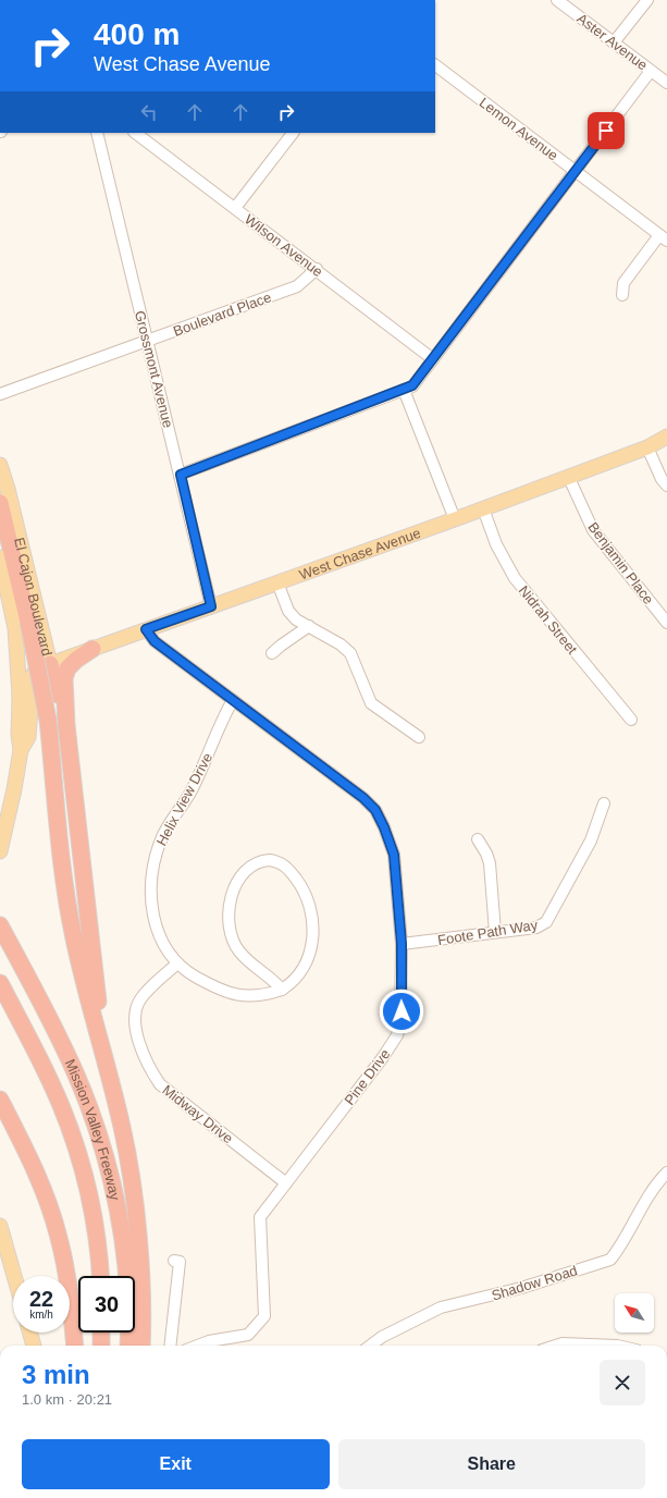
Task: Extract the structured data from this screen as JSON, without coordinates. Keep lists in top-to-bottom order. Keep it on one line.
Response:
{"streets":{"highway":["Mission Valley Freeway"],"main road":["West Chase Avenue","El Cajon Boulevard"],"street":["Aster Avenue","Lemon Avenue","Wilson Avenue","Boulevard Place","Grossmont Avenue","Benjamin Place","Nidrah Street","Helix View Drive","Foote Path Way","Pine Drive","Midway Drive","Shadow Road"]},"crossings":[["Wilson Avenue","Boulevard Place"],["Boulevard Place","Grossmont Avenue"],["Grossmont Avenue","West Chase Avenue"],["West Chase Avenue","Benjamin Place"],["West Chase Avenue","El Cajon Boulevard"],["West Chase Avenue","Nidrah Street"],["West Chase Avenue","Pine Drive"],["Helix View Drive","Pine Drive"],["Helix View Drive","Midway Drive"],["Foote Path Way","Pine Drive"],["Pine Drive","Midway Drive"]],"north":"top left","page":{"turn":["400 m","West Chase Avenue"],"speed":"22 km/h","limit":"30","heading":["3 min","1.0 km · 20:21"],"buttons":["Exit","Share"]}}
